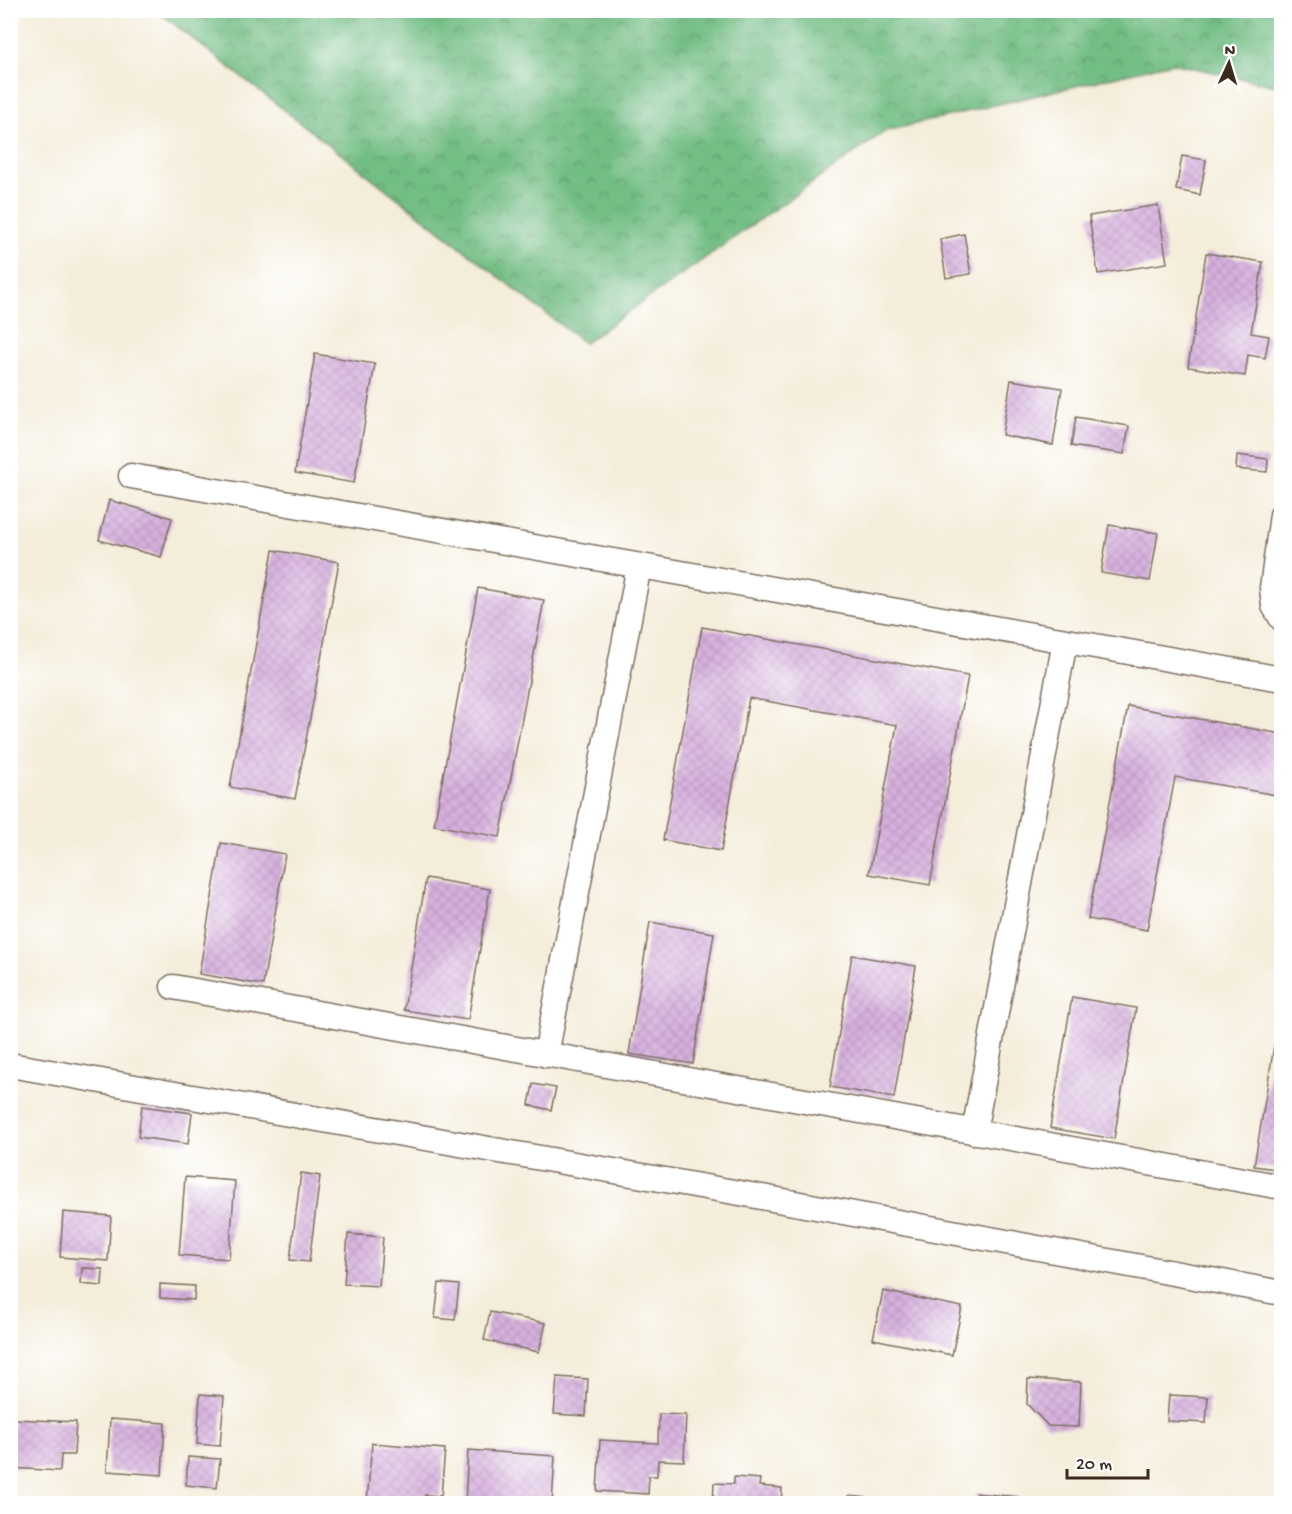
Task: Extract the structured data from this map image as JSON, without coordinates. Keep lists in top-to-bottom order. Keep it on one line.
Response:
{"scale_bar":"20 m","north":"top"}
